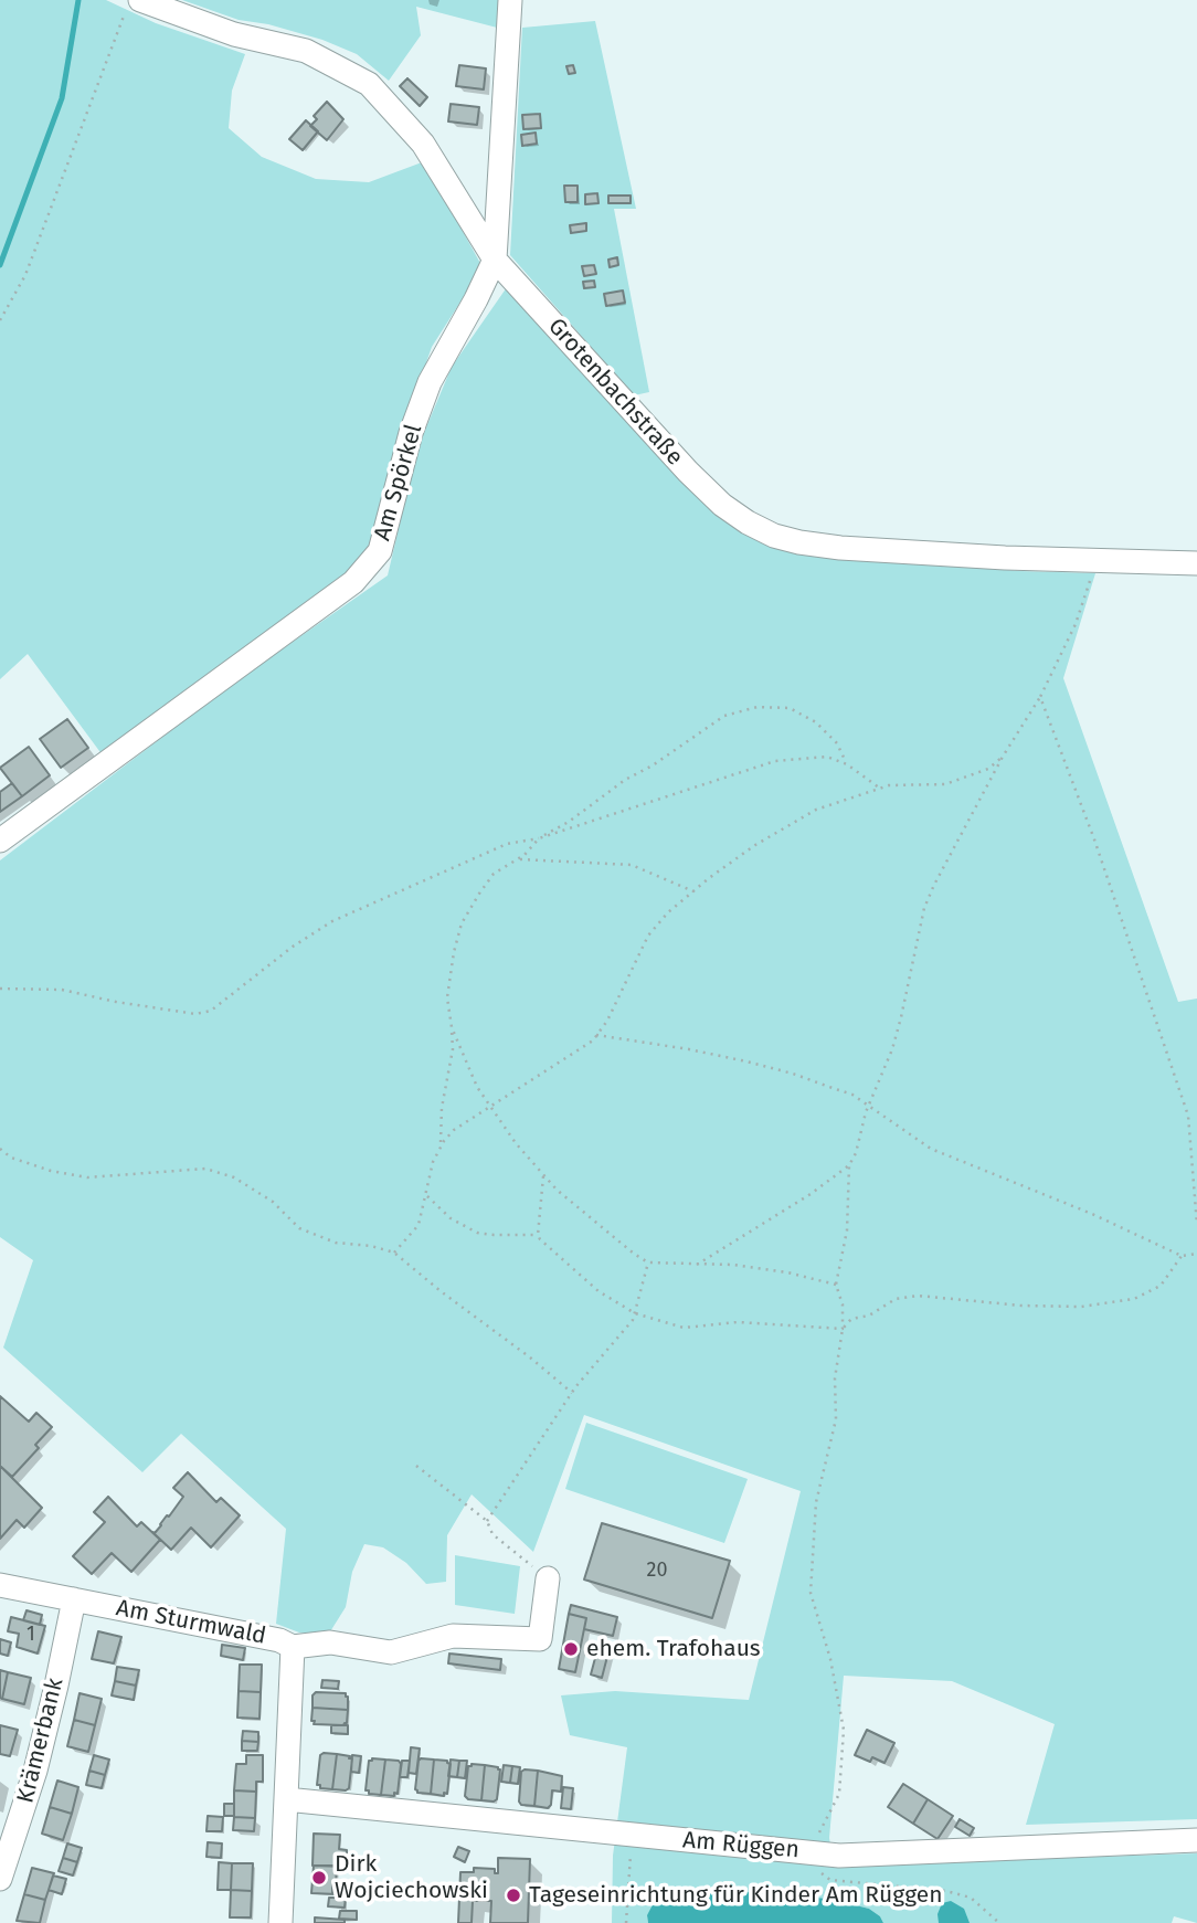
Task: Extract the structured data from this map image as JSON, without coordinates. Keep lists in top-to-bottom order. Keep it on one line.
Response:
{"streets":{"street":["Grotenbachstraße","Am Spörkel","Am Sturmwald","Krämerbank","Am Rüggen"]},"crossings":[["Grotenbachstraße","Am Spörkel"],["Am Sturmwald","Krämerbank"],["Am Sturmwald","Am Rüggen"]],"places":["ehem. Trafohaus","Dirk Wojciechowski","Tageseinrichtung für Kinder Am Rüggen"],"house_numbers":["20","1"]}
